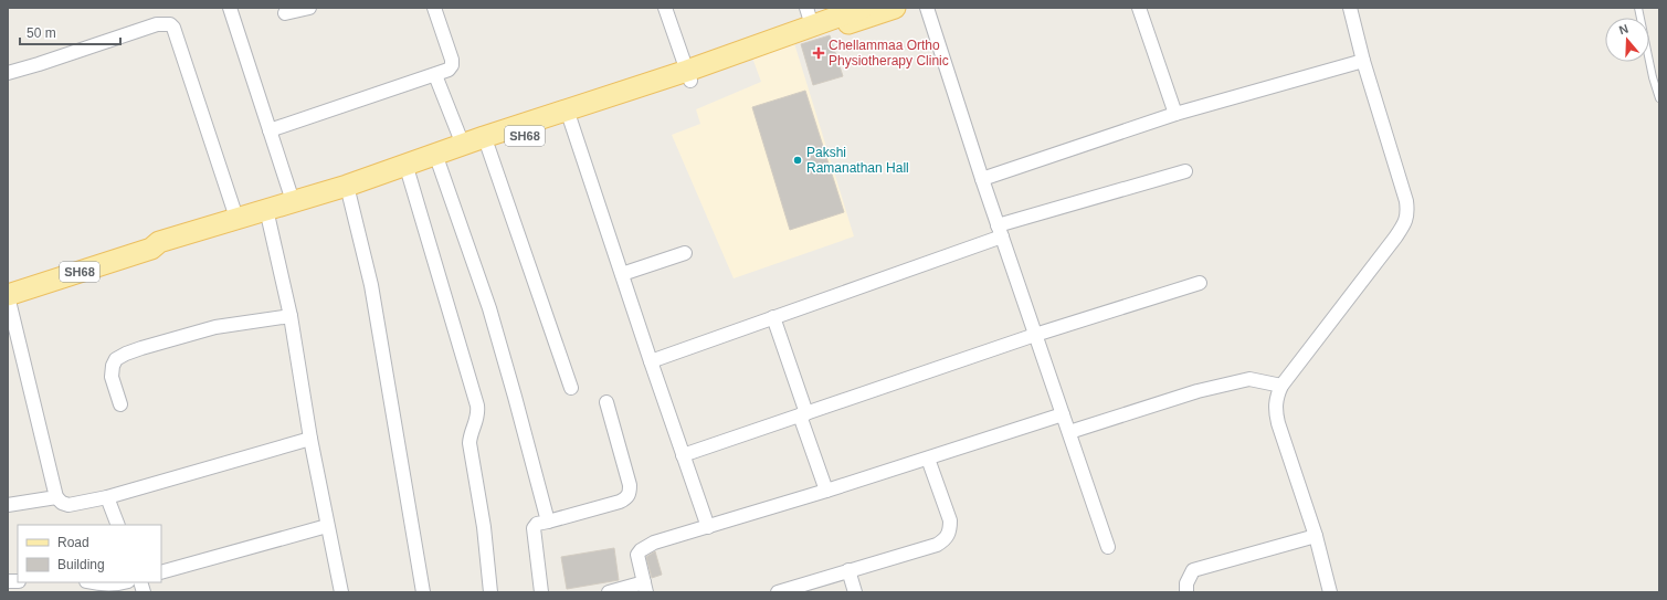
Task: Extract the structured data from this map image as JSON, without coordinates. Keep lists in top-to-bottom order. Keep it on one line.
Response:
{"streets":{"main road":["SH68"]},"places":{"health":["Chellammaa Ortho Physiotherapy Clinic"],"other":["Pakshi Ramanathan Hall"]},"legend":["Road","Building"],"scale_bar":"50 m","north":"top"}
